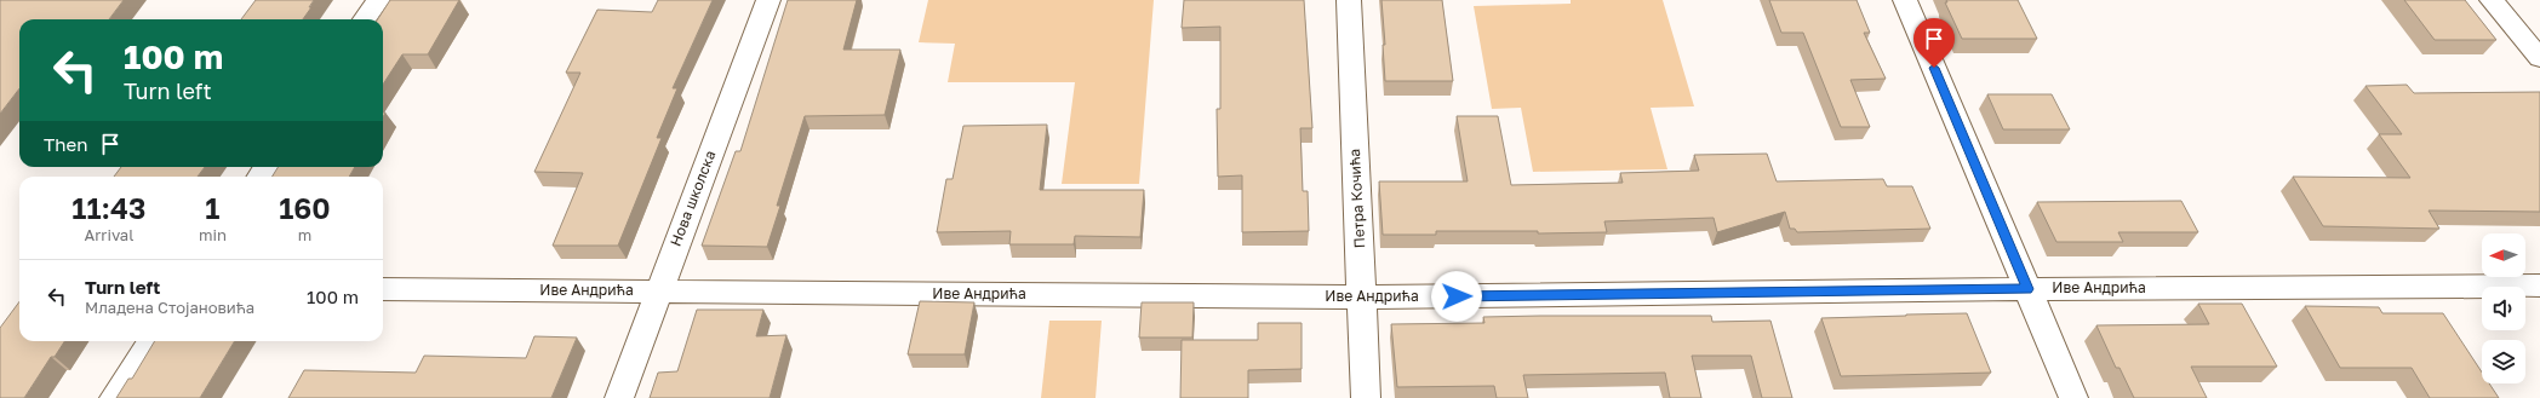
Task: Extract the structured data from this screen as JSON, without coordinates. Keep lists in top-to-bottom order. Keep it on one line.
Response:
{"streets":{"street":["Нова школска","Петра Кочића","Иве Андрића"]},"crossings":[["Нова школска","Иве Андрића"],["Петра Кочића","Иве Андрића"]],"north":"left","page":{"turn":["100 m","Turn left"],"then":"Then","eta":["11:43","Arrival","1","min","160","m"],"list":[{"name":"Turn left","note":"Младена Стојановића","value":"100 m"}]}}
